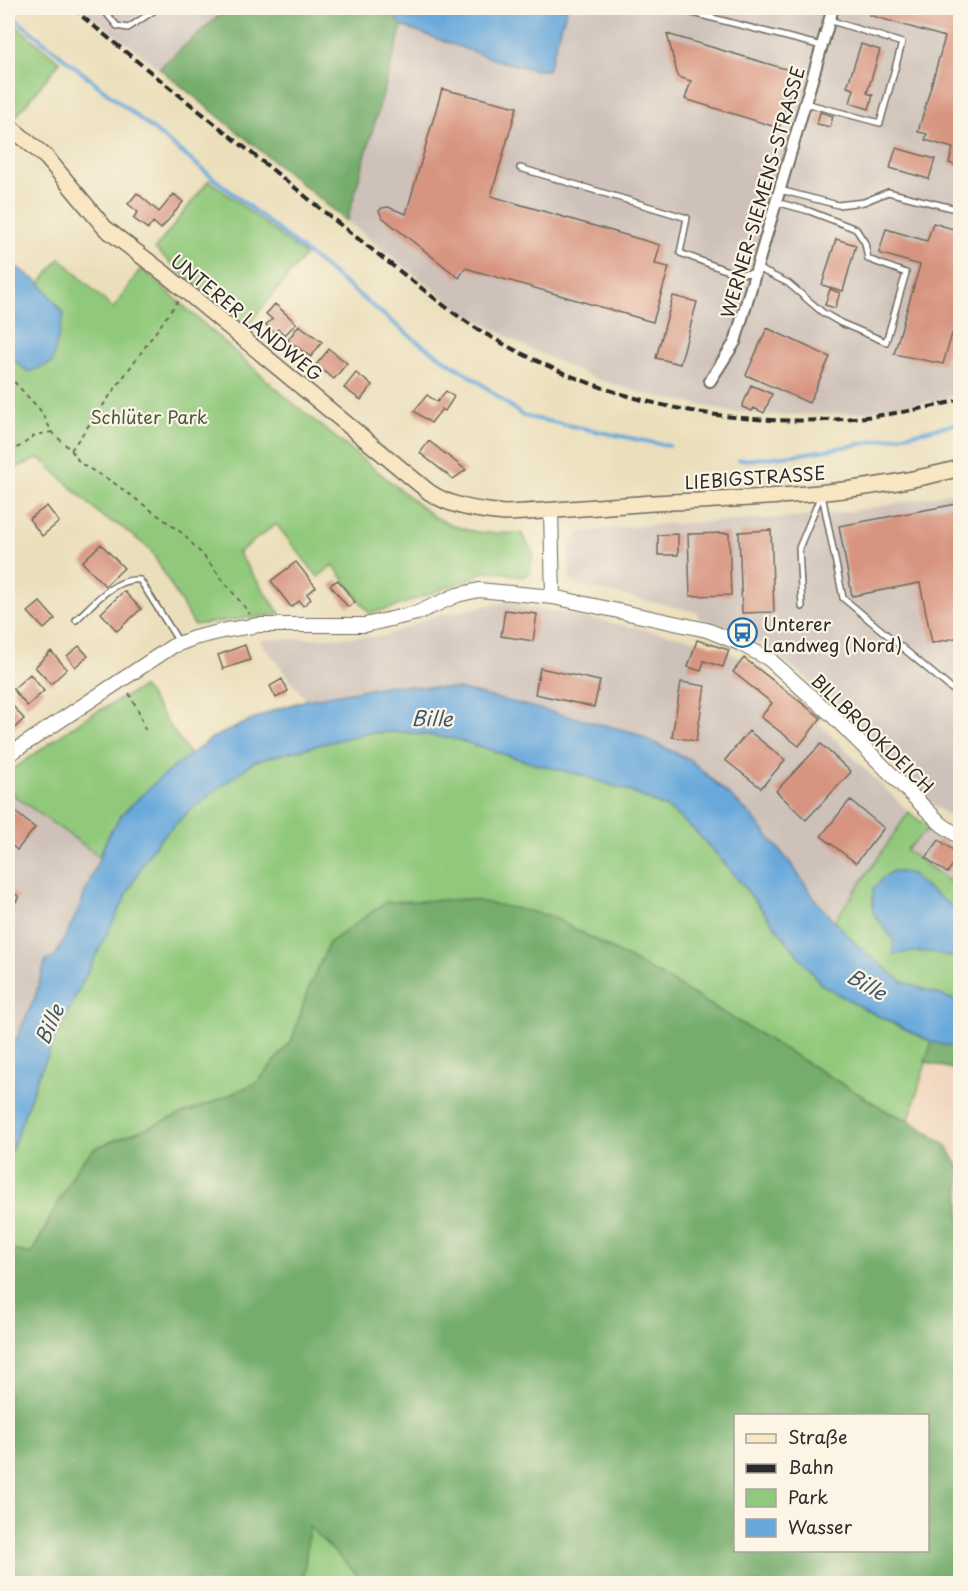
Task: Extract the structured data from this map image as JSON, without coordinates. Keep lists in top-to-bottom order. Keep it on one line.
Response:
{"streets":{"main road":["UNTERER LANDWEG","LIEBIGSTRASSE"],"street":["WERNER-SIEMENS-STRASSE","BILLBROOKDEICH"]},"crossings":[["UNTERER LANDWEG","LIEBIGSTRASSE"]],"water":["Bille"],"parks":["Schlüter Park"],"places":{"bus stop":["Unterer Landweg (Nord)"]},"legend":["Straße","Bahn","Park","Wasser"]}
